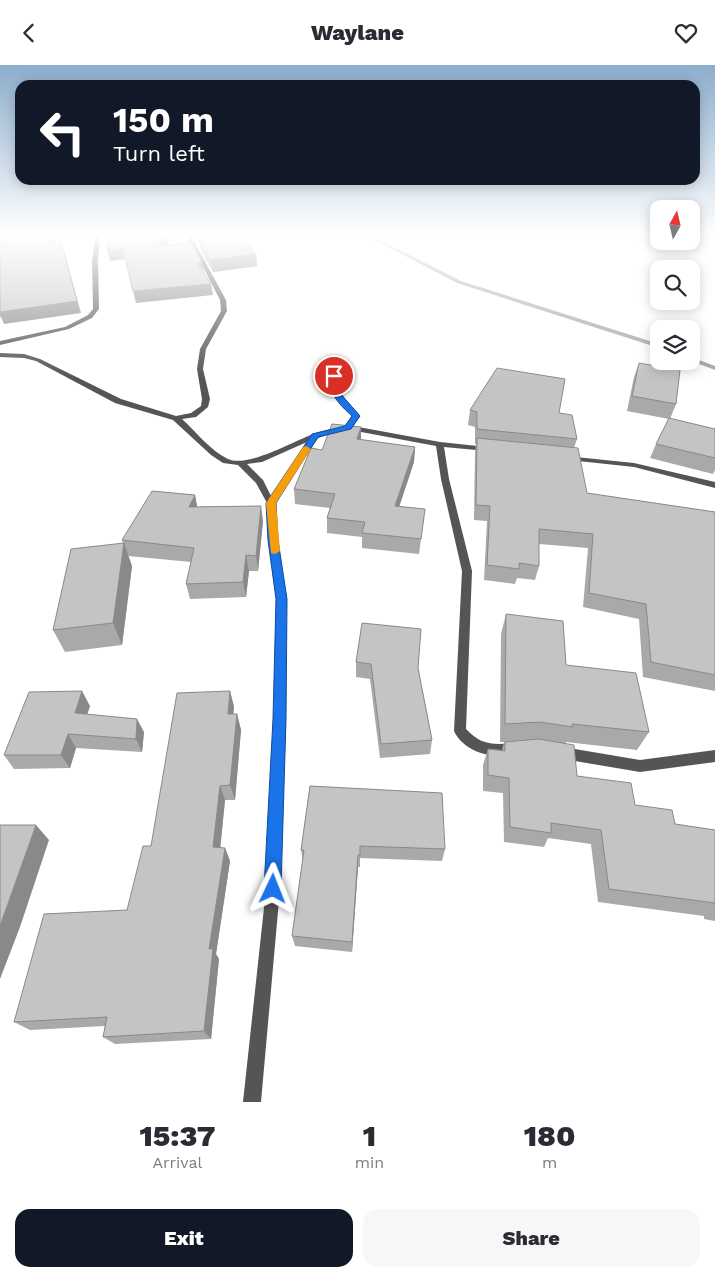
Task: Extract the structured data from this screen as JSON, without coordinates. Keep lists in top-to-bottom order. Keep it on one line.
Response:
{"north":"top","page":{"header":"Waylane","turn":["150 m","Turn left"],"eta":["15:37","Arrival","1","min","180","m"],"buttons":["Exit","Share"]}}
